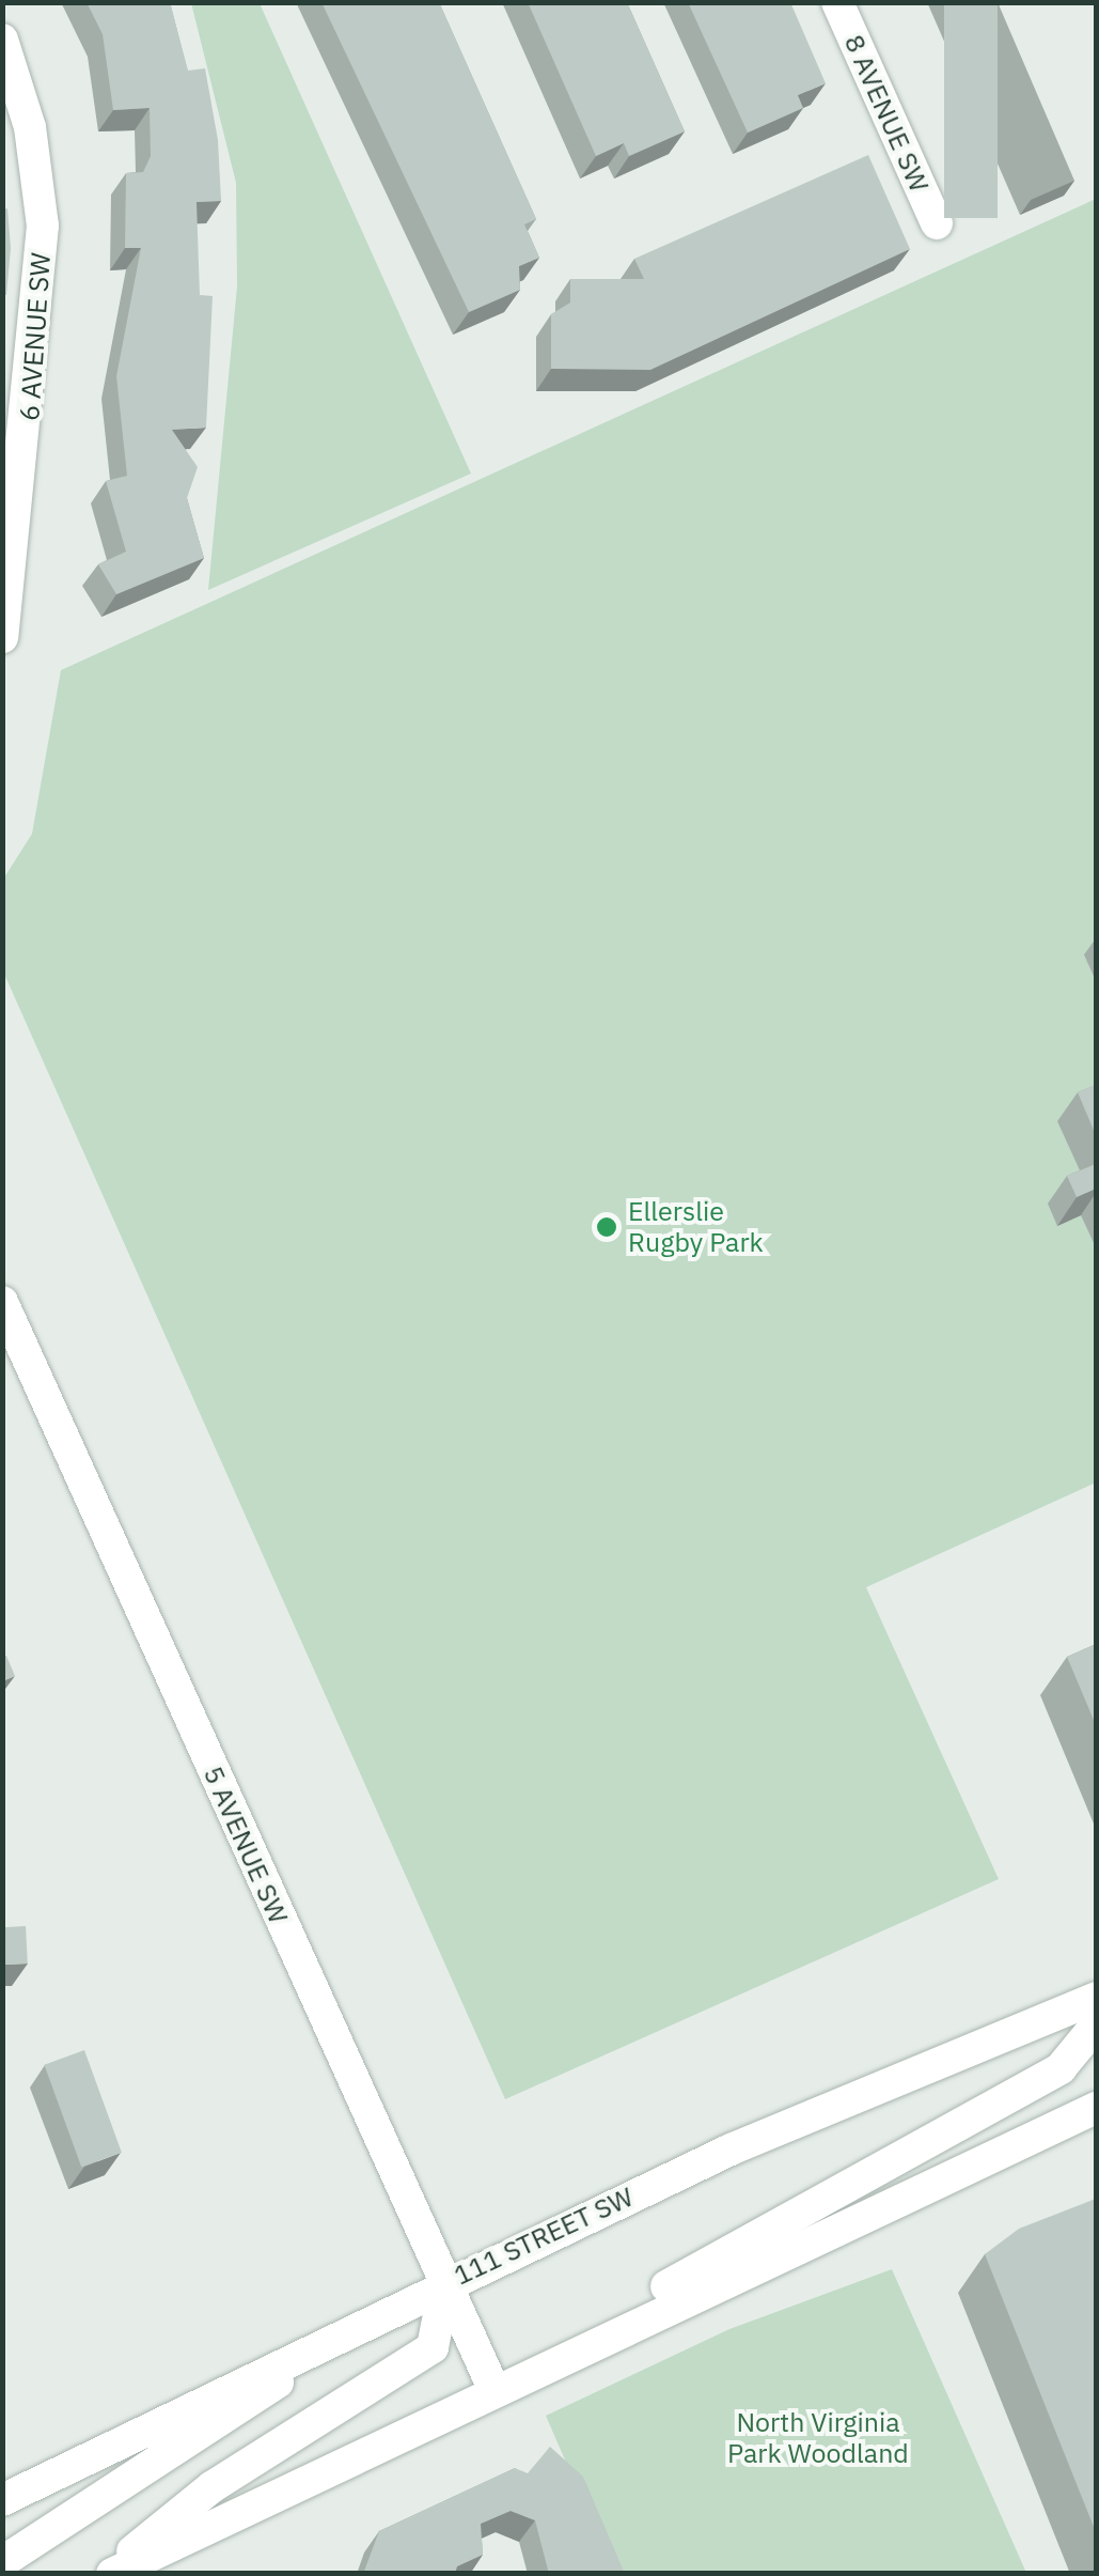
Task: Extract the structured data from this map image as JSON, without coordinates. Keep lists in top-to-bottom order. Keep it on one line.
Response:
{"streets":{"main road":["8 AVENUE SW","6 AVENUE SW","5 AVENUE SW","111 STREET SW"]},"crossings":[["5 AVENUE SW","111 STREET SW"]],"parks":["North Virginia Park Woodland"],"places":["Ellerslie Rugby Park"]}
